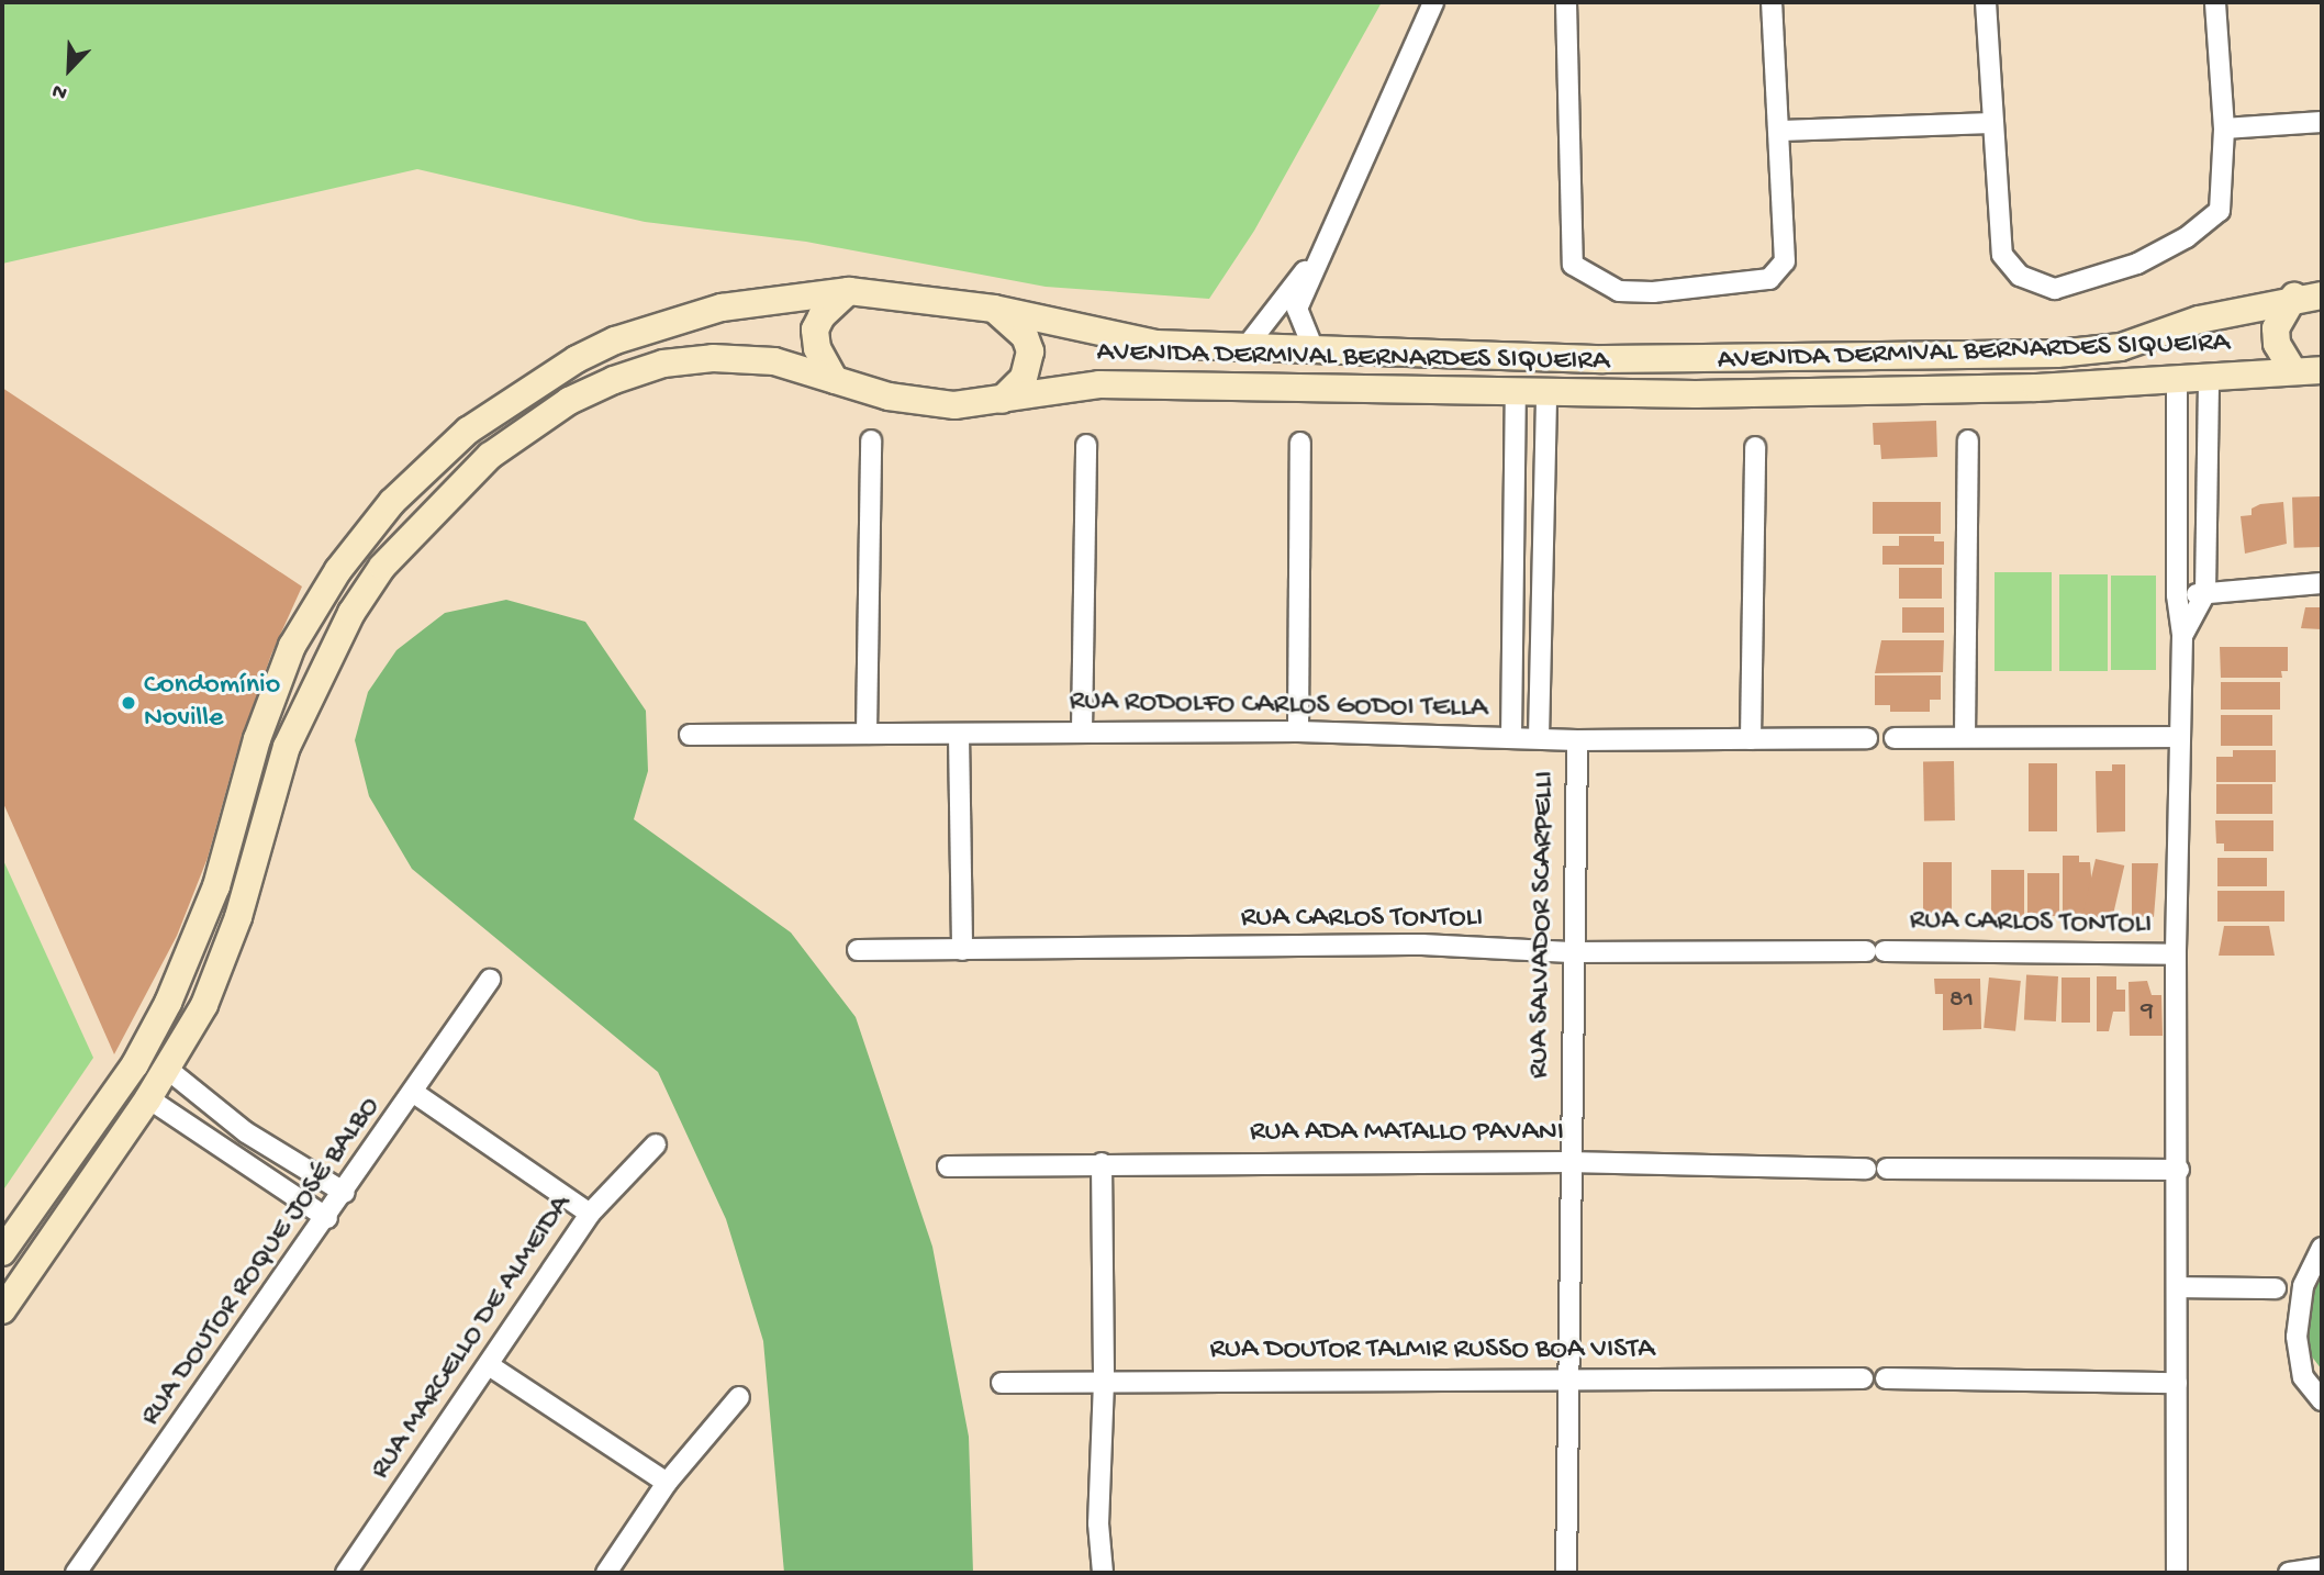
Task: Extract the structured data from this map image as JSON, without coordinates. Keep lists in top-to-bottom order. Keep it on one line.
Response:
{"streets":{"main road":["AVENIDA DERMIVAL BERNARDES SIQUEIRA"],"street":["RUA RODOLFO CARLOS GODOI TELLA","RUA CARLOS TONTOLI","RUA SALVADOR SCARPELLI","RUA ADA MATALLO PAVANI","RUA DOUTOR ROQUE JOSÉ BALBO","RUA MARCELLO DE ALMEIDA","RUA DOUTOR TALMIR RUSSO BOA VISTA"]},"crossings":[["RUA RODOLFO CARLOS GODOI TELLA","RUA SALVADOR SCARPELLI"],["RUA CARLOS TONTOLI","RUA SALVADOR SCARPELLI"],["RUA SALVADOR SCARPELLI","RUA ADA MATALLO PAVANI"],["RUA SALVADOR SCARPELLI","RUA DOUTOR TALMIR RUSSO BOA VISTA"]],"places":["Condomínio Noville"],"house_numbers":["81","9"],"north":"bottom left"}
